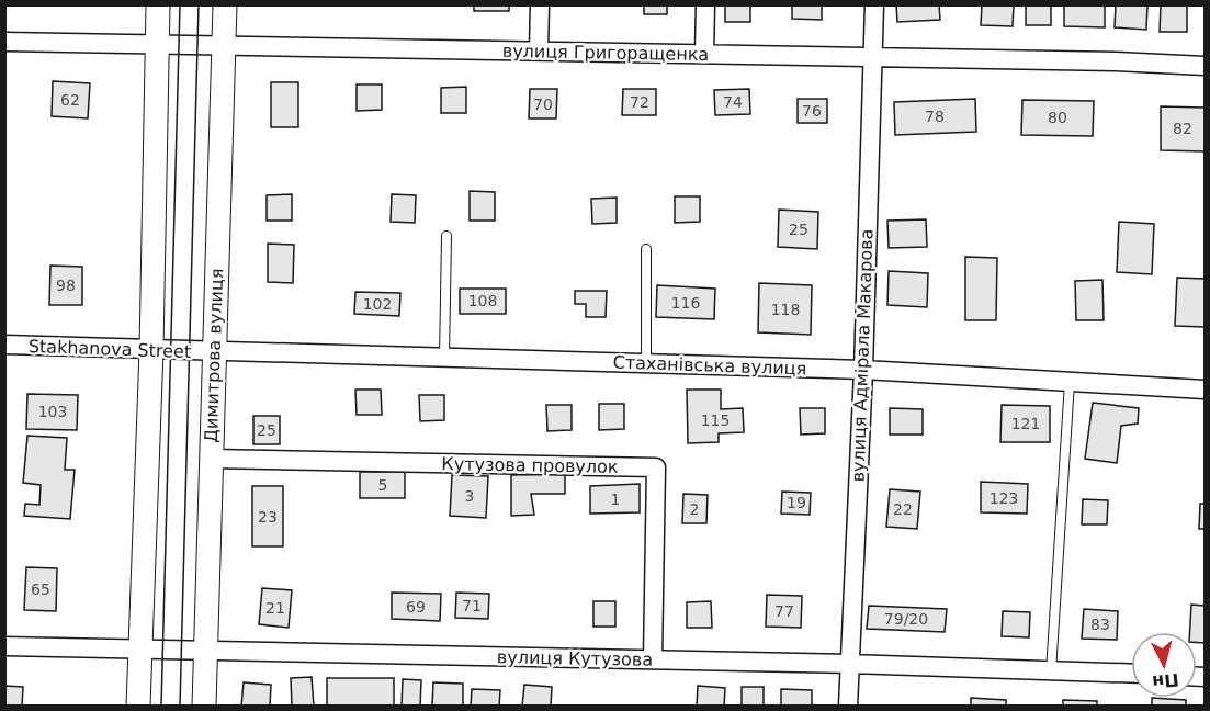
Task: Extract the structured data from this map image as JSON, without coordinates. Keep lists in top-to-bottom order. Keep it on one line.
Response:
{"streets":{"street":["вулиця Григоращенка","Stakhanova Street","Димитрова вулиця","вулиця Адмірала Макарова","Стаханівська вулиця","Кутузова провулок","вулиця Кутузова"]},"crossings":[["вулиця Григоращенка","Димитрова вулиця"],["вулиця Григоращенка","вулиця Адмірала Макарова"],["Stakhanova Street","Димитрова вулиця"],["Stakhanova Street","Стаханівська вулиця"],["Димитрова вулиця","Стаханівська вулиця"],["Димитрова вулиця","Кутузова провулок"],["Димитрова вулиця","вулиця Кутузова"],["вулиця Адмірала Макарова","Стаханівська вулиця"],["вулиця Адмірала Макарова","вулиця Кутузова"],["Кутузова провулок","вулиця Кутузова"]],"house_numbers":["62","72","74","70","76","78","80","82","25","98","108","116","102","118","103","115","121","25","5","3","123","1","19","2","22","23","65","71","69","21","77","79/20","83"],"north":"bottom"}
